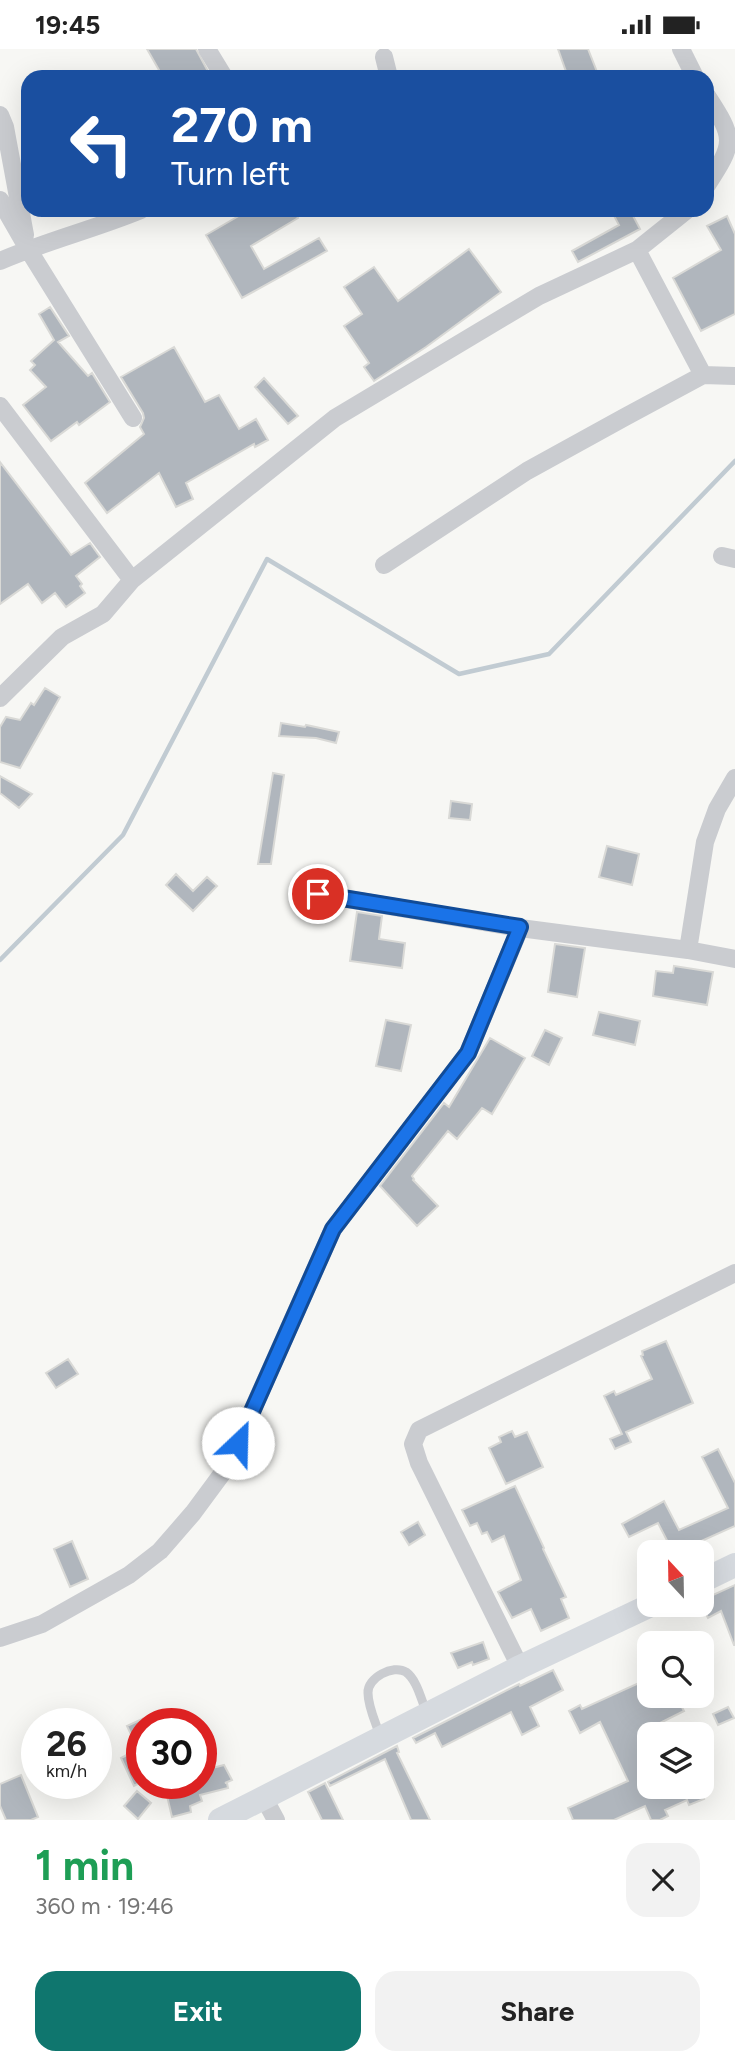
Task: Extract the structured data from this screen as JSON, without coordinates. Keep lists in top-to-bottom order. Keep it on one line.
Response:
{"north":"top","page":{"status":"19:45","turn":["270 m","Turn left"],"speed":"26 km/h","limit":"30","heading":["1 min","360 m · 19:46"],"buttons":["Exit","Share"]}}
